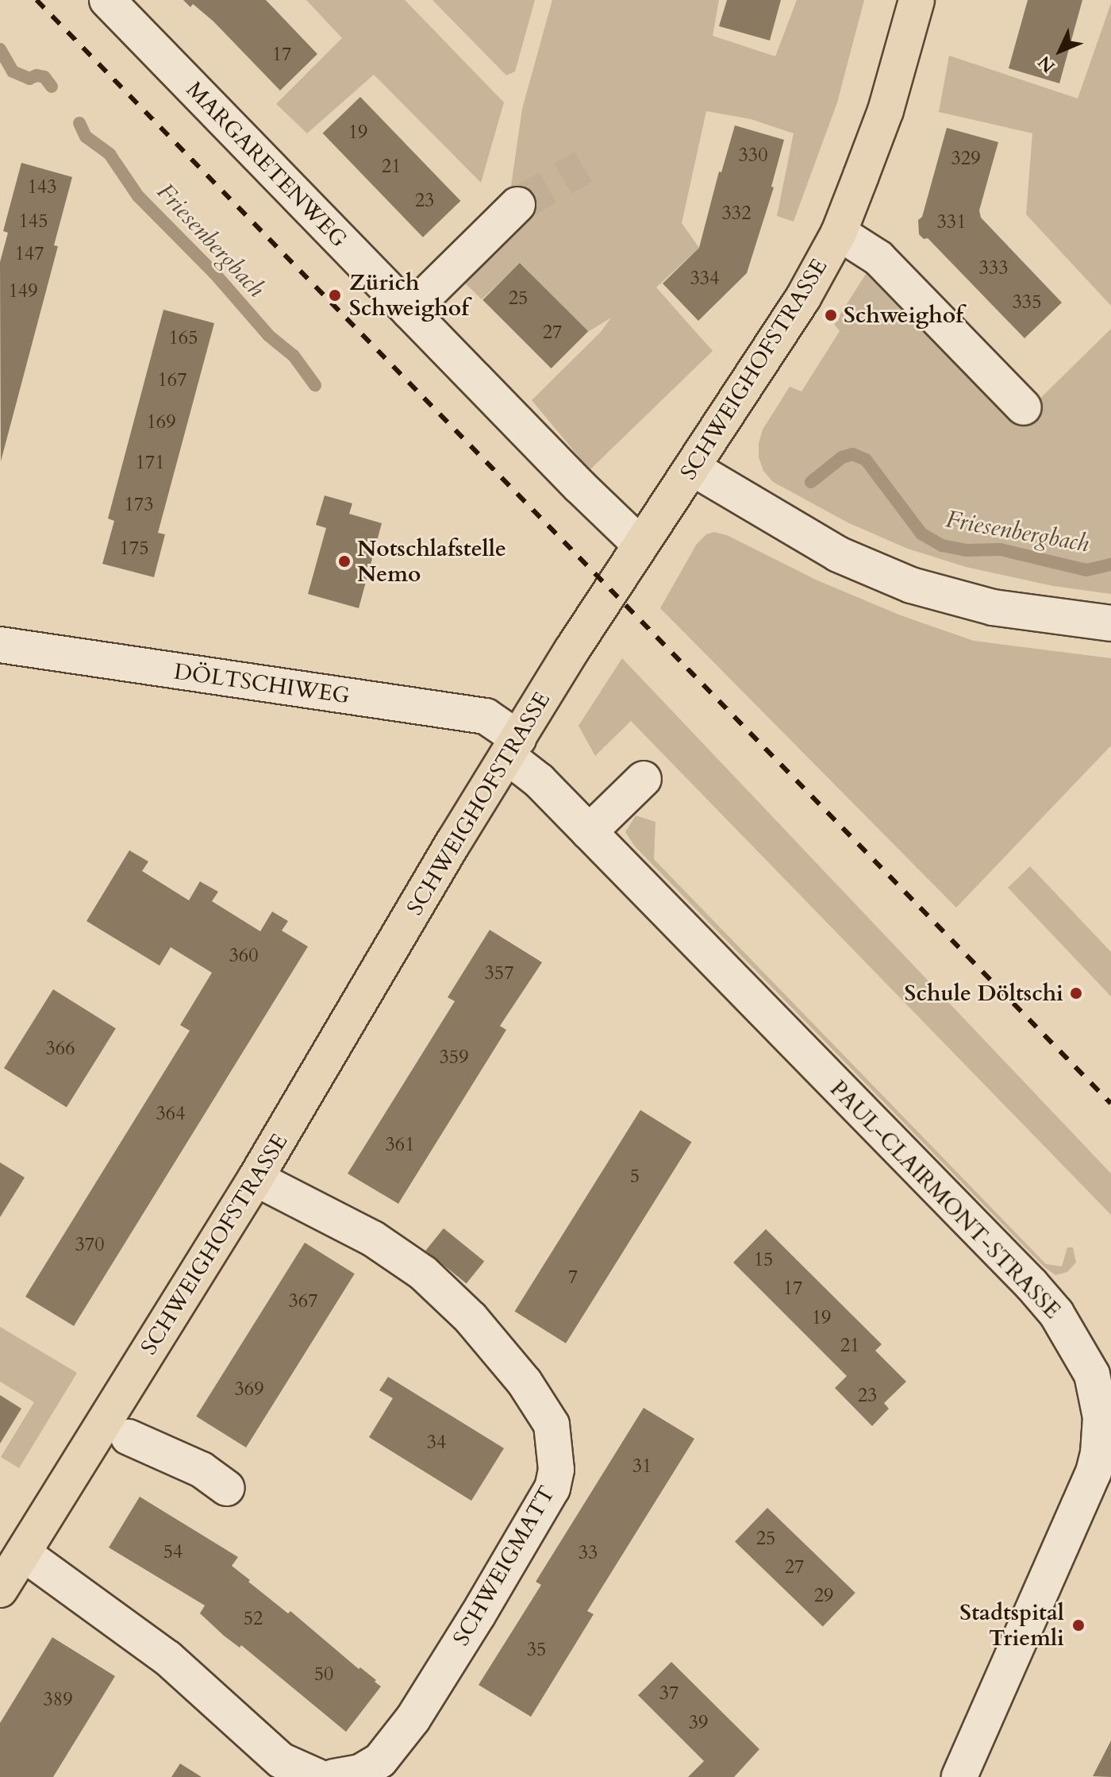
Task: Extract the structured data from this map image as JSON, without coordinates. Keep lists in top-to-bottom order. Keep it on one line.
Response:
{"streets":{"main road":["SCHWEIGHOFSTRASSE"],"street":["MARGARETENWEG","DÖLTSCHIWEG","PAUL-CLAIRMONT-STRASSE","SCHWEIGMATT"]},"crossings":[["MARGARETENWEG","SCHWEIGHOFSTRASSE"],["SCHWEIGHOFSTRASSE","DÖLTSCHIWEG"],["SCHWEIGHOFSTRASSE","PAUL-CLAIRMONT-STRASSE"],["SCHWEIGHOFSTRASSE","SCHWEIGMATT"],["DÖLTSCHIWEG","PAUL-CLAIRMONT-STRASSE"]],"water":["Friesenbergbach"],"places":["Zürich Schweighof","Schweighof","Notschlafstelle Nemo","Schule Döltschi","Stadtspital Triemli"],"house_numbers":["17","19","330","329","21","143","23","332","145","331","147","333","334","149","25","335","27","165","167","169","171","173","175","360","357","366","359","364","361","5","370","15","7","17","367","19","21","369","23","34","31","25","54","33","27","29","52","35","50","37","389","39"],"north":"bottom left"}
